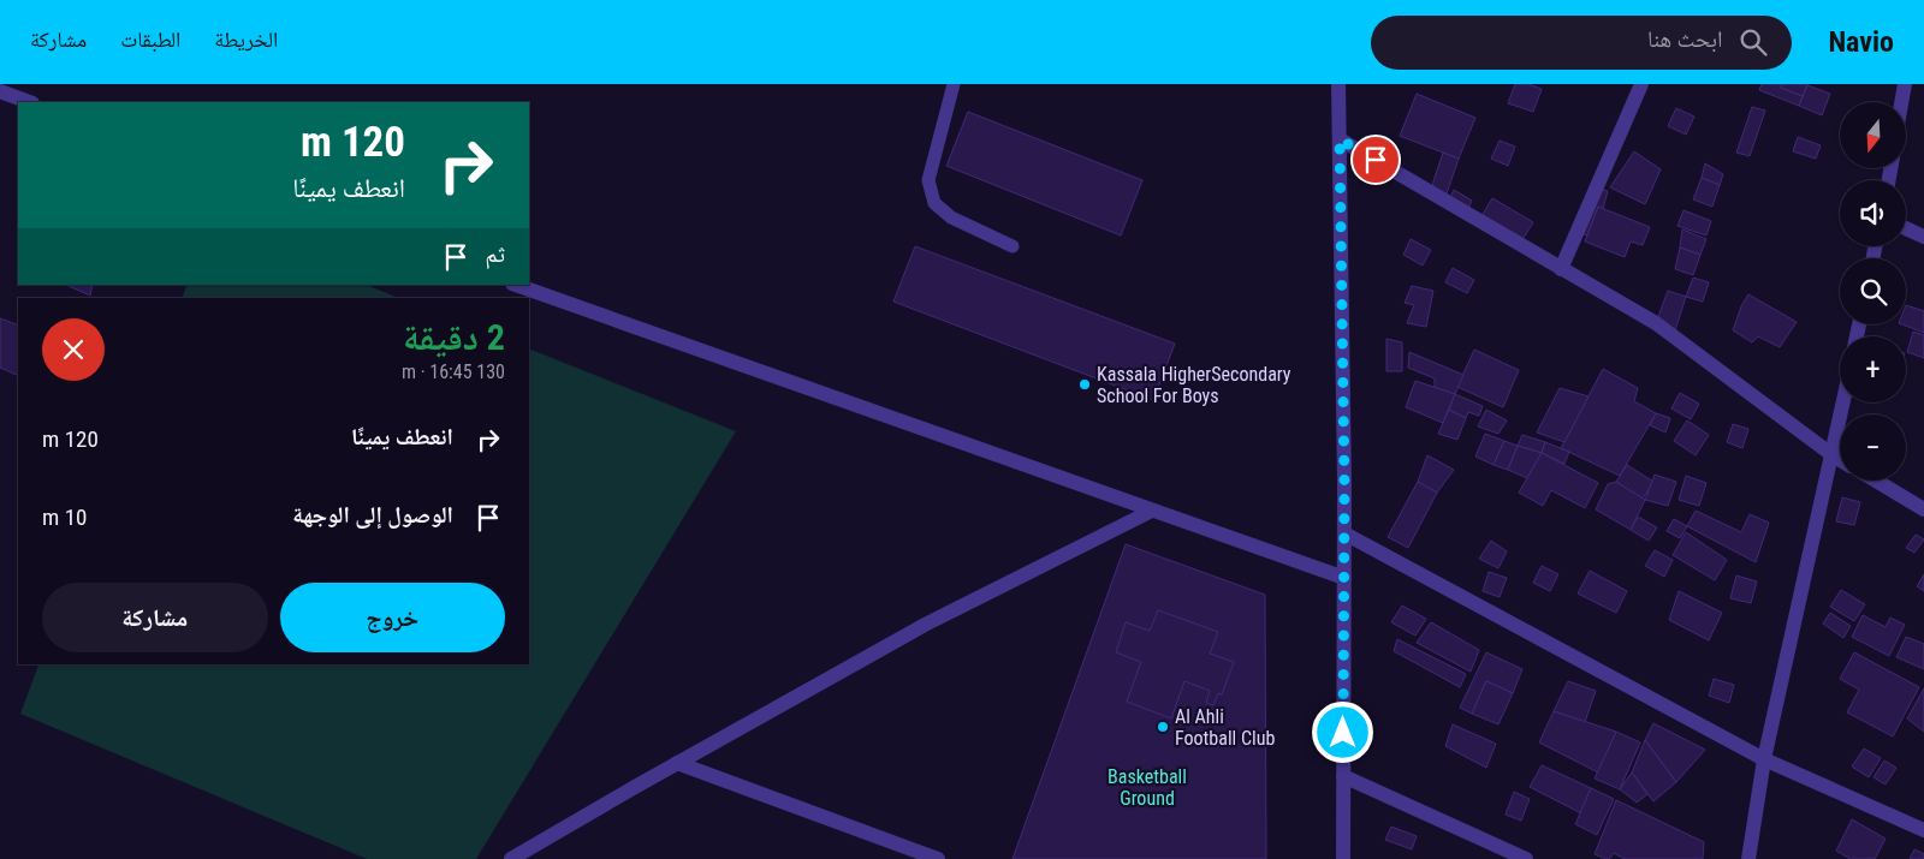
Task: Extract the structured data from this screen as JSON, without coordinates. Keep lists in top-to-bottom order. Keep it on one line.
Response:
{"parks":["Basketball Ground"],"places":["Kassala HigherSecondary School For Boys","Al Ahli Football Club"],"north":"bottom","page":{"header":"Navio","search":"ابحث هنا","nav":["الخريطة","الطبقات","مشاركة"],"map_buttons":["+","−"],"turn":["120 m","انعطف يمينًا"],"then":"ثم","heading":["2 دقيقة","130 m · 16:45"],"list":[{"name":"انعطف يمينًا","value":"120 m"},{"name":"الوصول إلى الوجهة","value":"10 m"}],"buttons":["خروج","مشاركة"]}}
